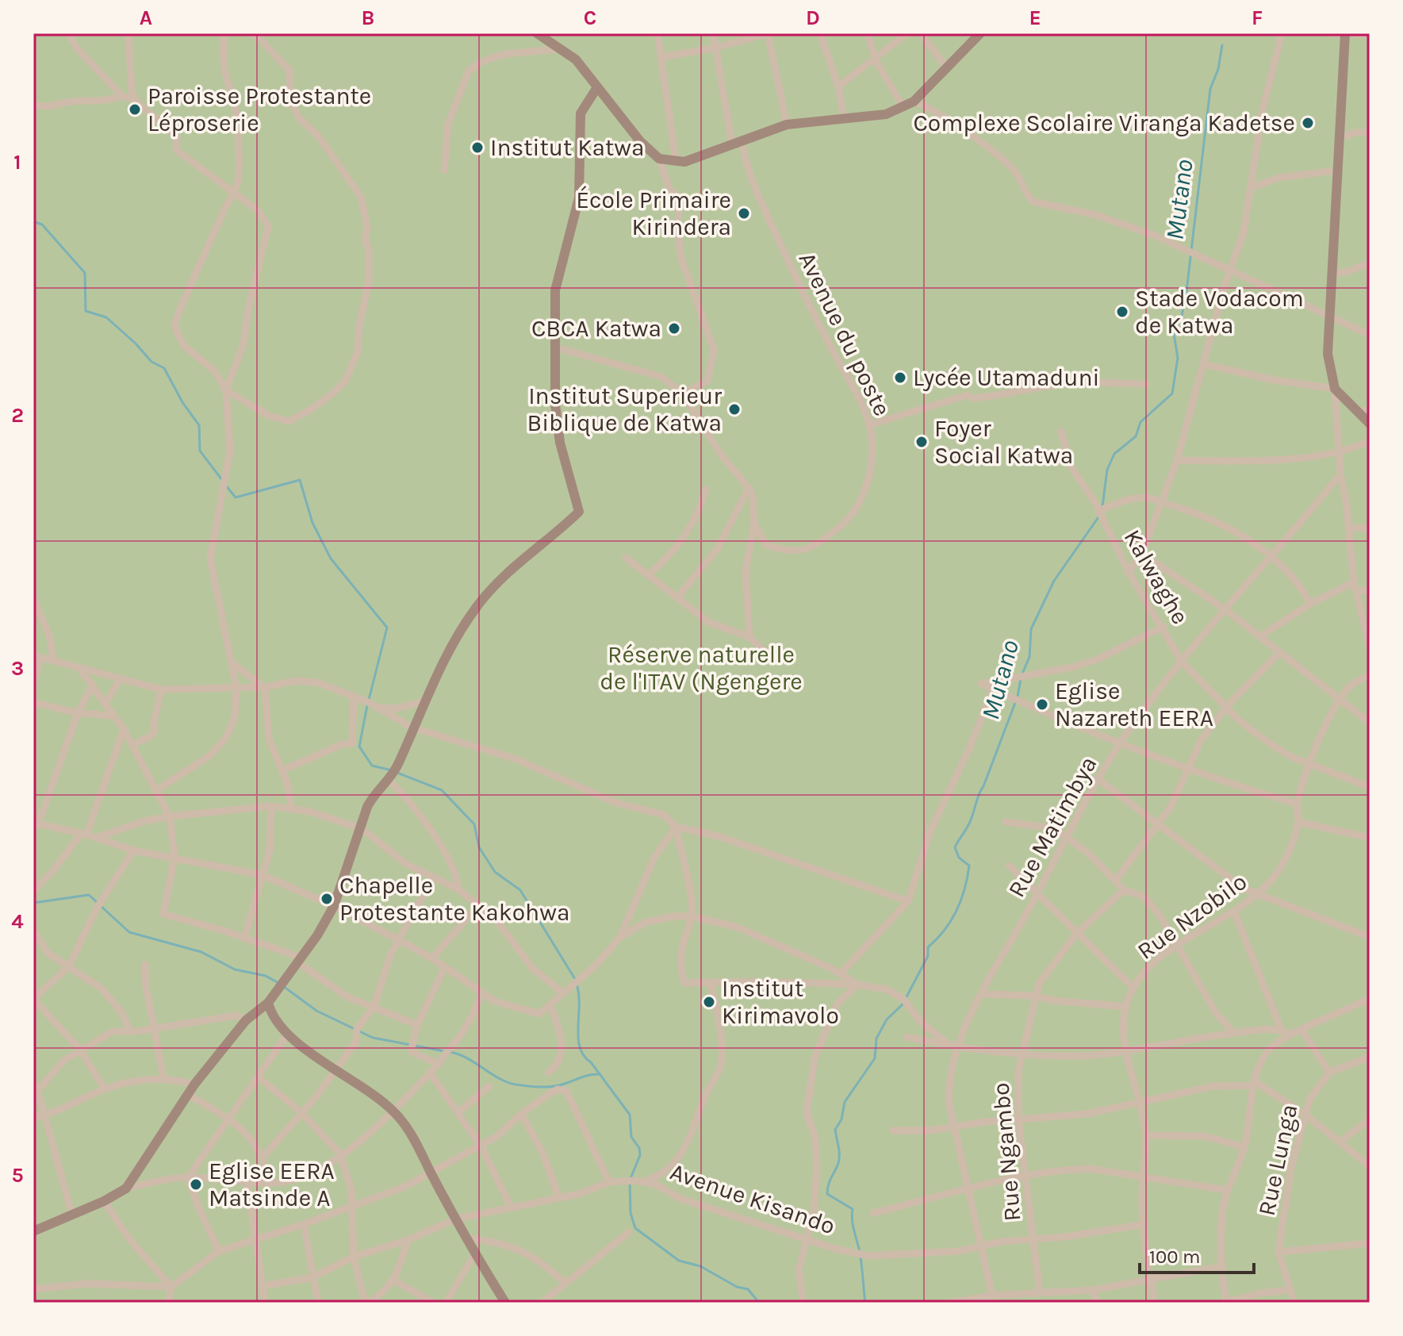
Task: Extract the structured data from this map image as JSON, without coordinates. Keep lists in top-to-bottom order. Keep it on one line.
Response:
{"streets":{"street":["Avenue du poste","Kalwaghe","Rue Matimbya","Rue Nzobilo","Rue Ngambo","Rue Lunga","Avenue Kisando"]},"crossings":[["Kalwaghe","Rue Matimbya"],["Kalwaghe","Rue Nzobilo"],["Rue Matimbya","Avenue Kisando"]],"water":["Mutano"],"parks":["Réserve naturelle de l'ITAV (Ngengere"],"places":["Paroisse Protestante Léproserie","Complexe Scolaire Viranga Kadetse","Institut Katwa","École Primaire Kirindera","Stade Vodacom de Katwa","CBCA Katwa","Lycée Utamaduni","Institut Superieur Biblique de Katwa","Foyer Social Katwa","Eglise Nazareth EERA","Chapelle Protestante Kakohwa","Institut Kirimavolo","Eglise EERA Matsinde A"],"scale_bar":"100 m","grid":{"columns":["A","B","C","D","E","F"],"rows":["1","2","3","4","5"]}}
